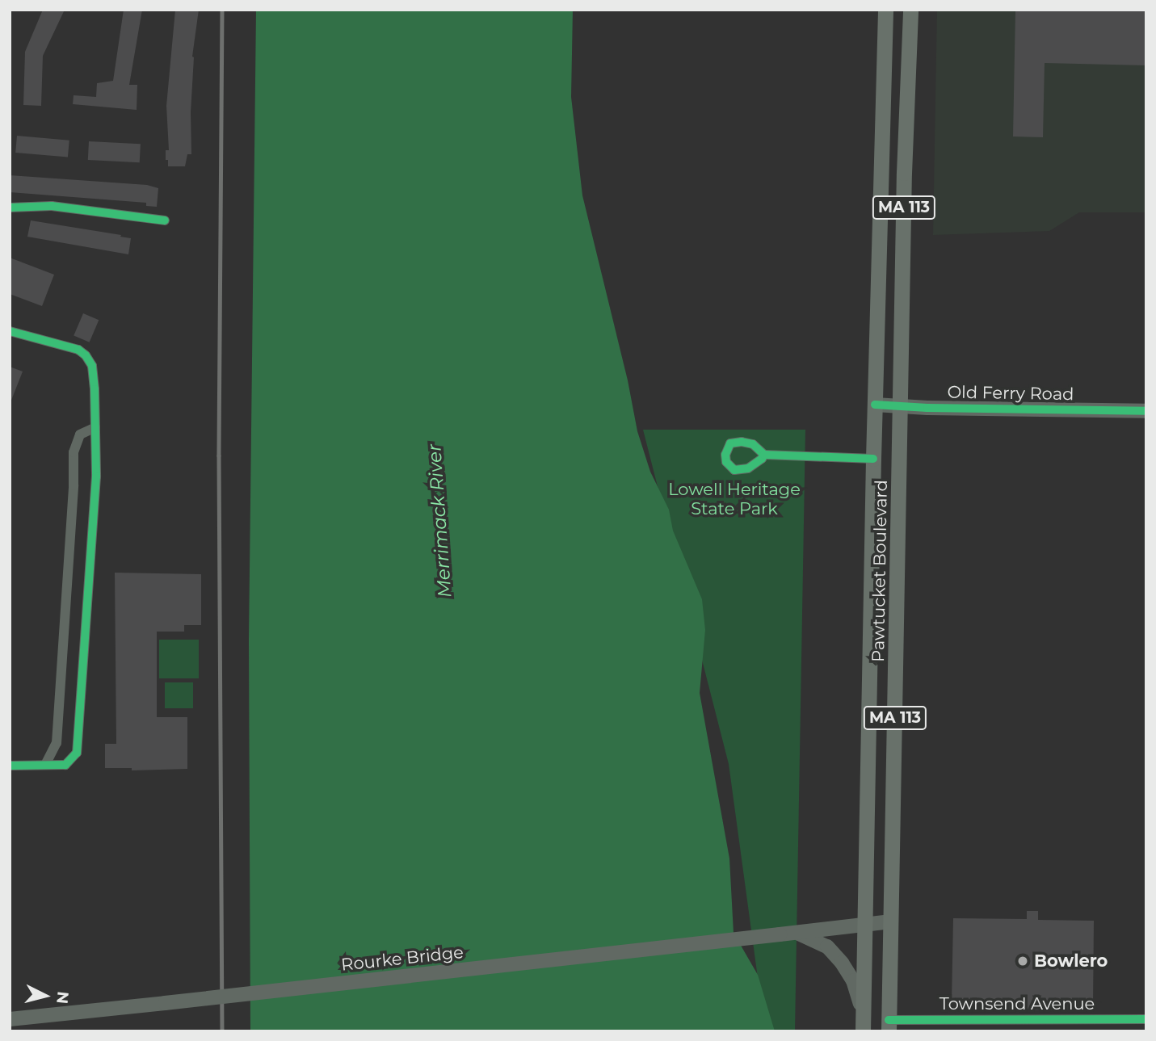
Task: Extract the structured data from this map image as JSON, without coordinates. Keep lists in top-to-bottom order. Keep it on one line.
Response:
{"streets":{"main road":["MA 113","Old Ferry Road","Pawtucket Boulevard","Rourke Bridge"],"street":["Townsend Avenue"]},"crossings":[["Old Ferry Road","Pawtucket Boulevard"],["Pawtucket Boulevard","Rourke Bridge"],["Pawtucket Boulevard","Townsend Avenue"]],"water":["Merrimack River"],"parks":["Lowell Heritage State Park"],"places":["Bowlero"],"north":"right"}
